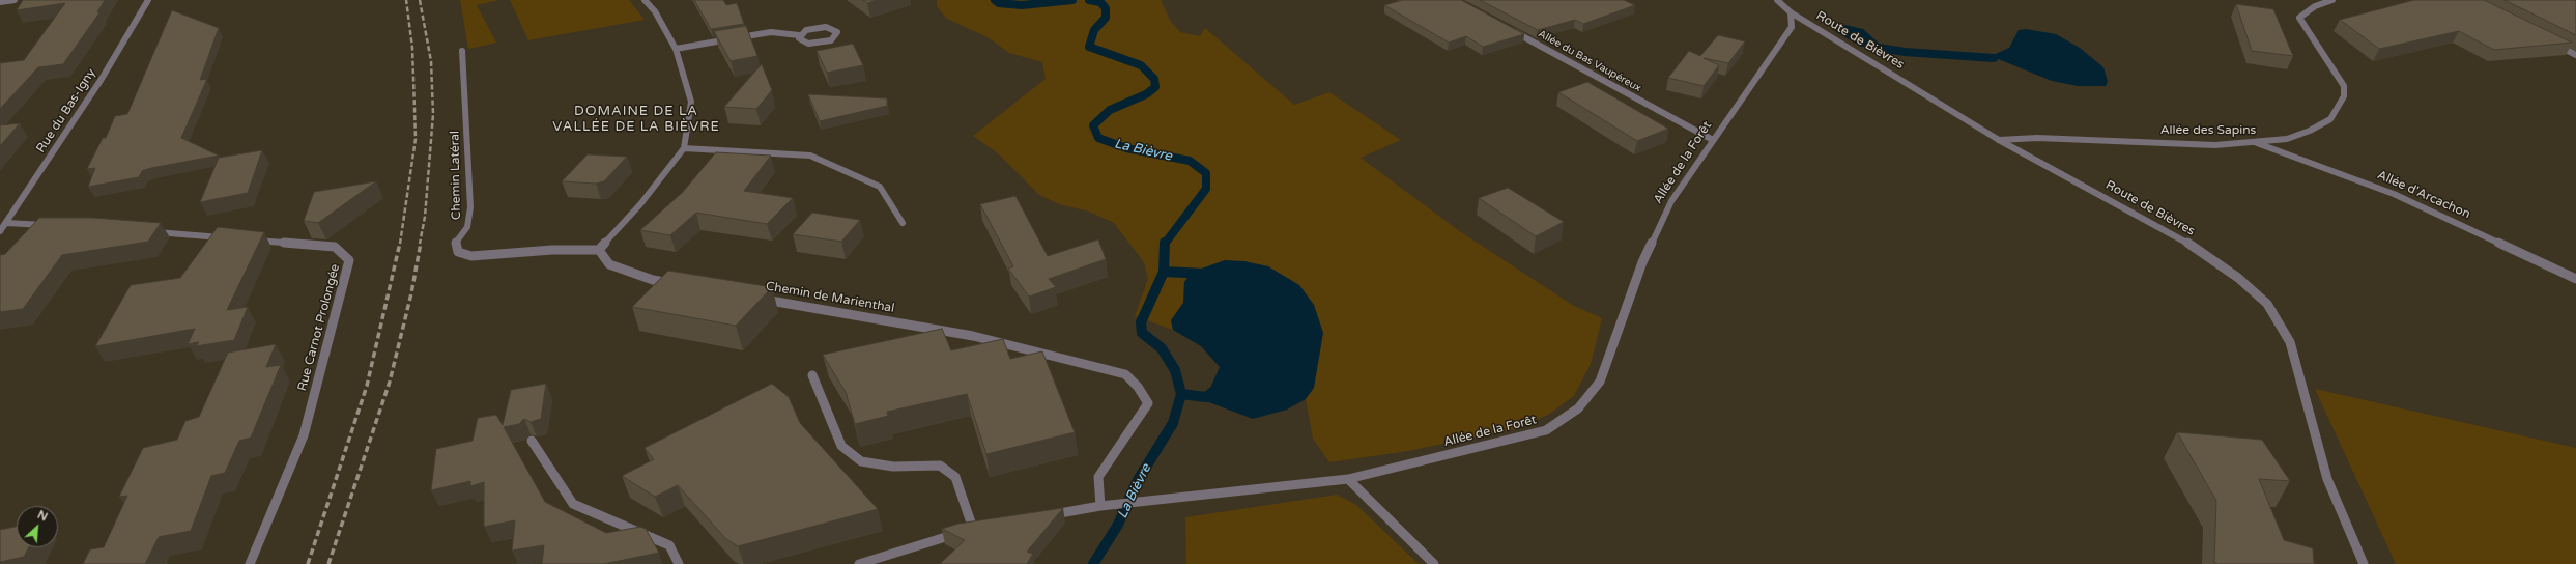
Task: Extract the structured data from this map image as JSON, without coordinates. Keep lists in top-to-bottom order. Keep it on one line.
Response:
{"streets":{"street":["Route de Bièvres","Allée du Bas Vaupéreux","Rue du Bas-Igny","Allée des Sapins","Allée de la Forêt","Chemin Latéral","Allée d'Arcachon","Chemin de Marienthal","Rue Carnot Prolongée"]},"crossings":[["Route de Bièvres","Allée des Sapins"],["Route de Bièvres","Allée de la Forêt"],["Allée du Bas Vaupéreux","Allée de la Forêt"],["Allée des Sapins","Allée d'Arcachon"],["Allée de la Forêt","Chemin de Marienthal"]],"districts":["DOMAINE DE LA VALLÉE DE LA BIÈVRE"],"water":["La Bièvre"],"north":"top right"}
